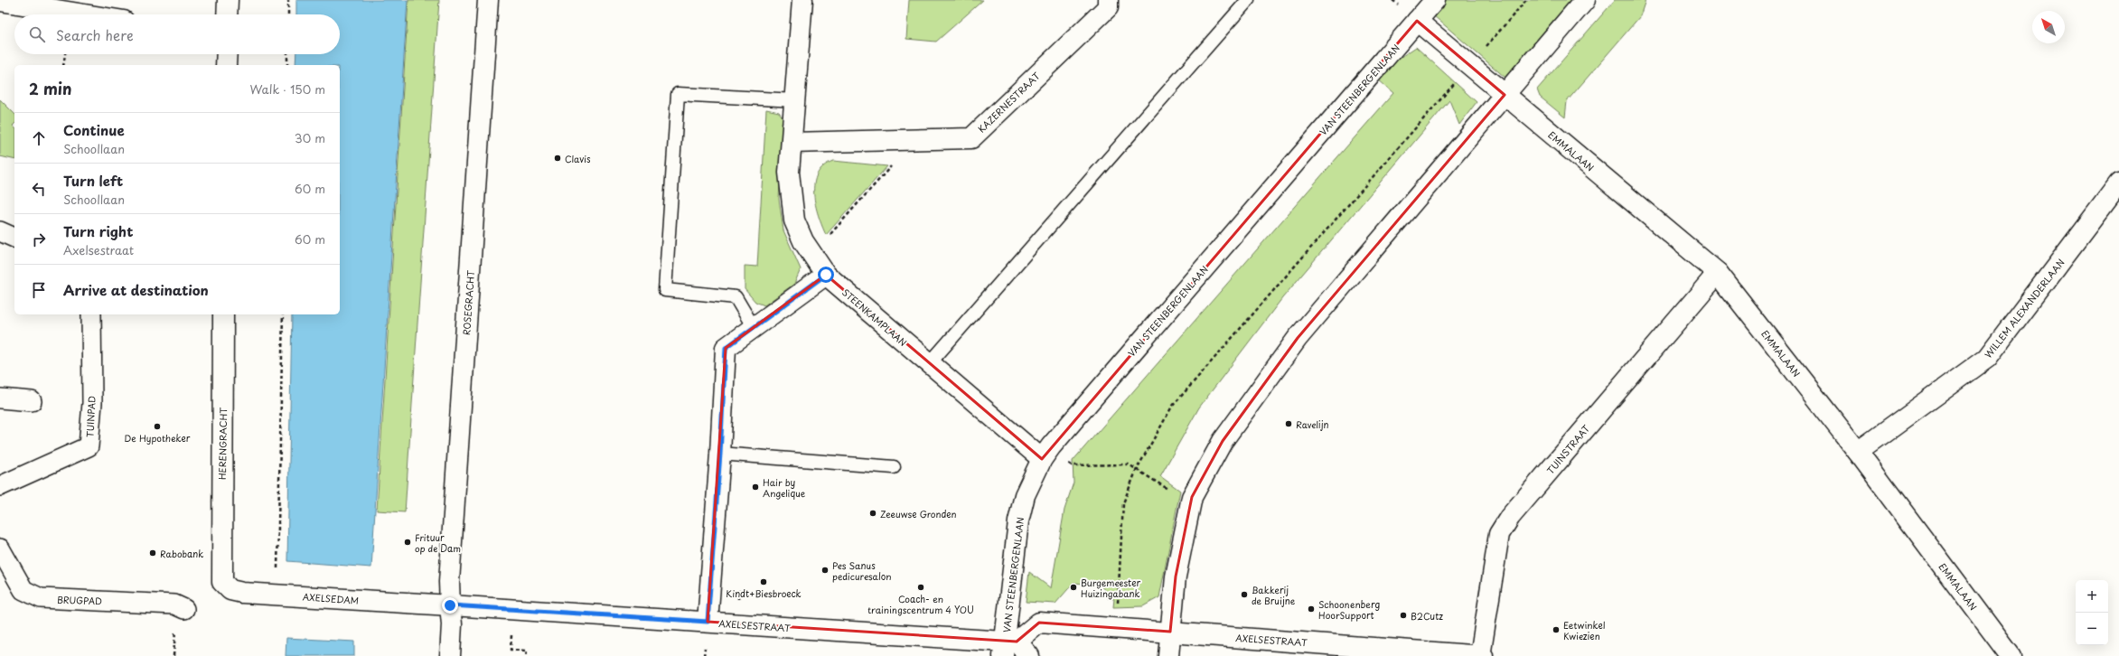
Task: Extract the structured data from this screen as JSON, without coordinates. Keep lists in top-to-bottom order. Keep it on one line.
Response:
{"streets":{"street":["VAN STEENBERGENLAAN","KAZERNESTRAAT","EMMALAAN","ROSEGRACHT","WILLEM ALEXANDERLAAN","STEENKAMPLAAN","TUINPAD","HERENGRACHT","TUINSTRAAT","AXELSEDAM","BRUGPAD","AXELSESTRAAT"]},"crossings":[["VAN STEENBERGENLAAN","STEENKAMPLAAN"],["VAN STEENBERGENLAAN","AXELSESTRAAT"],["KAZERNESTRAAT","STEENKAMPLAAN"],["EMMALAAN","WILLEM ALEXANDERLAAN"],["EMMALAAN","TUINSTRAAT"],["ROSEGRACHT","AXELSEDAM"],["ROSEGRACHT","AXELSESTRAAT"],["HERENGRACHT","AXELSEDAM"],["TUINSTRAAT","AXELSESTRAAT"],["AXELSEDAM","AXELSESTRAAT"]],"places":["Clavis","Ravelijn","De Hypotheker","Hair by Angelique","Zeeuwse Gronden","Frituur op de Dam","Rabobank","Pes Sanus pedicuresalon","Kindt+Biesbroeck","Coach- en trainingscentrum 4 YOU","Burgemeester Huizingabank","Bakkerij de Bruijne","Schoonenberg HoorSupport","B2Cutz","Eetwinkel Kwiezien"],"north":"top left","page":{"search":"Search here","heading":["2 min","Walk · 150 m"],"list":[["Continue","Schoollaan","30 m"],["Turn left","Schoollaan","60 m"],["Turn right","Axelsestraat","60 m"],"Arrive at destination"],"map_buttons":["+","−"]}}
